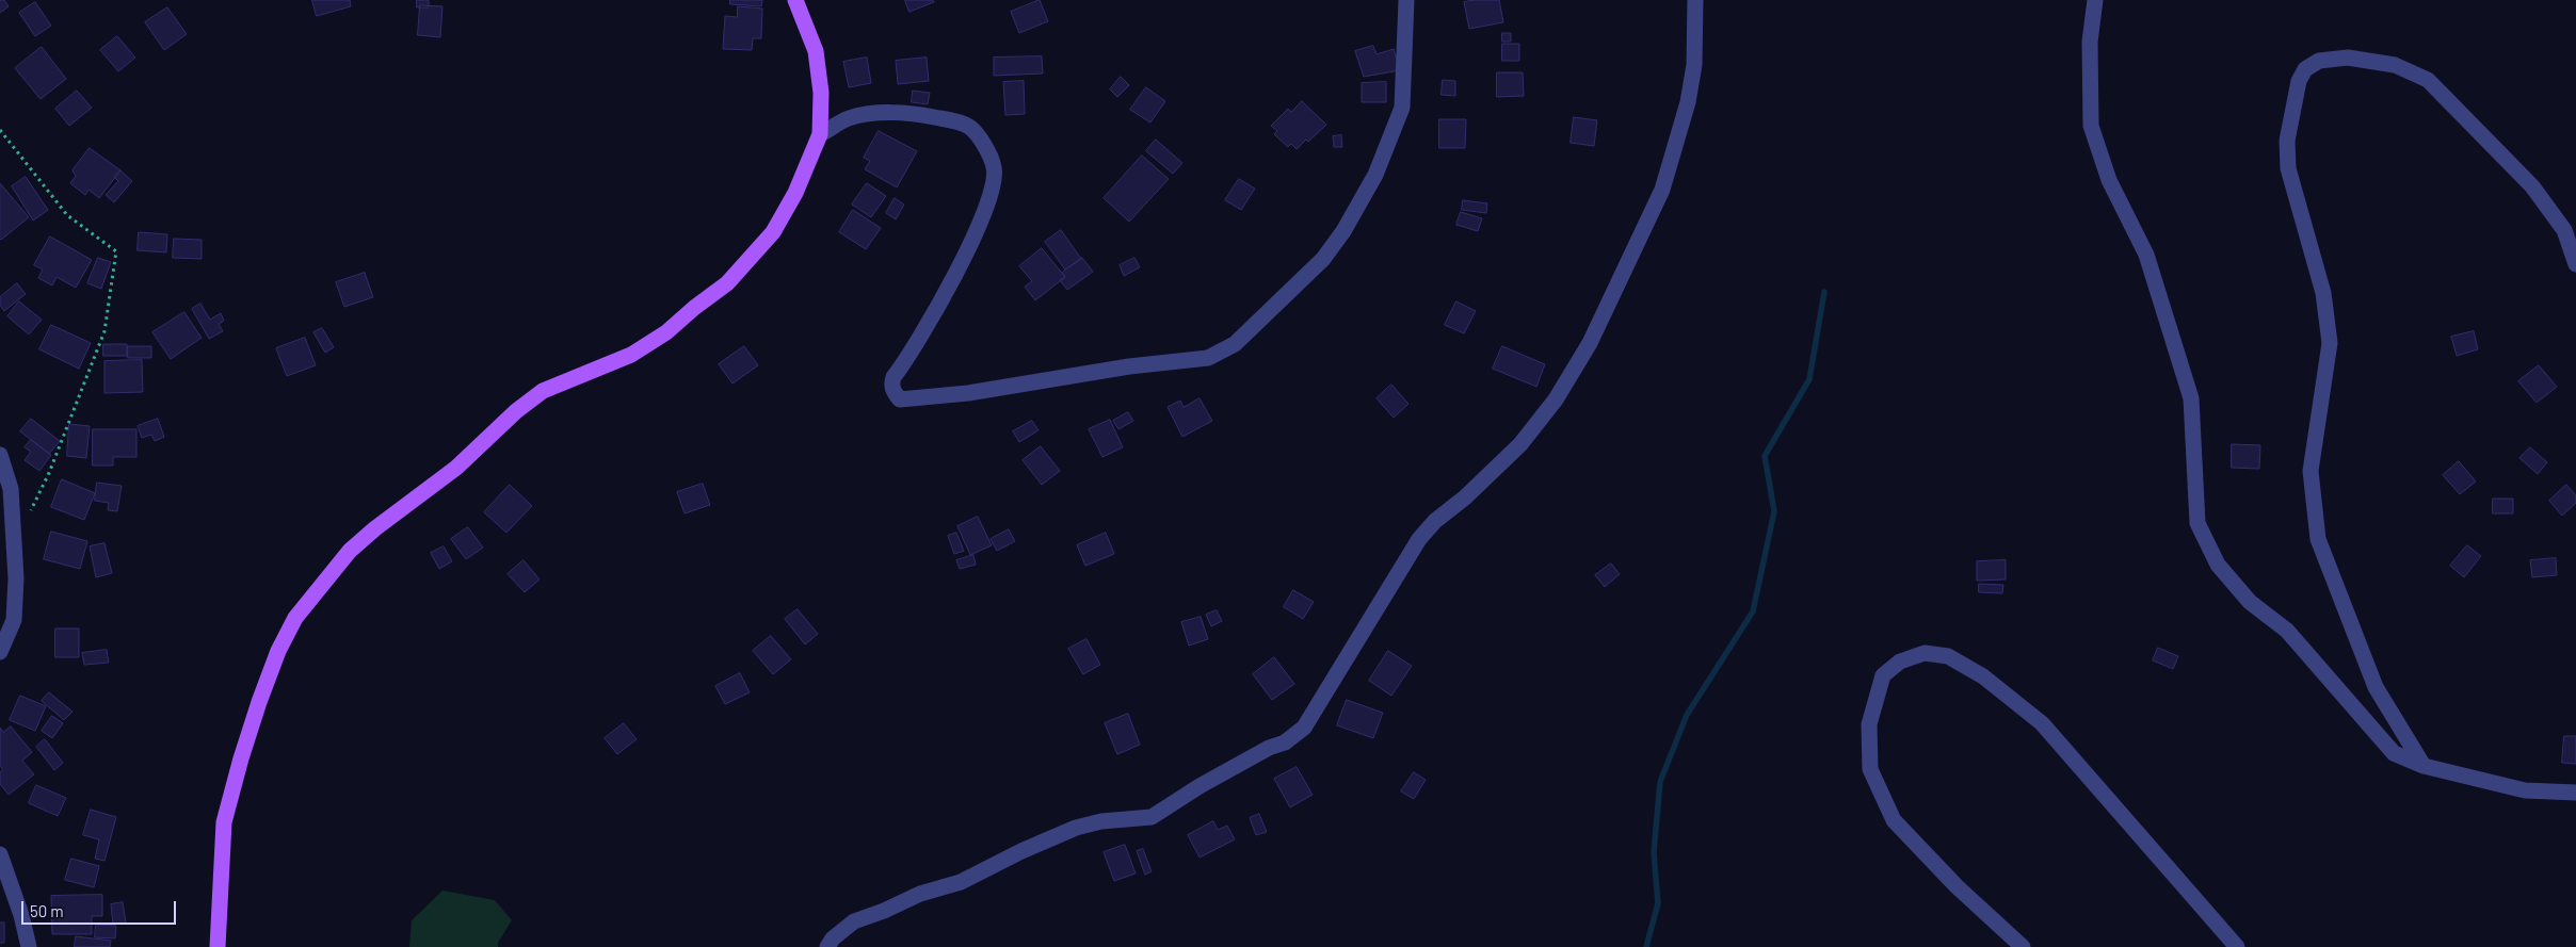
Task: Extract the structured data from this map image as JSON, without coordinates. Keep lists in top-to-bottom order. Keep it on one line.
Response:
{"scale_bar":"50 m"}
